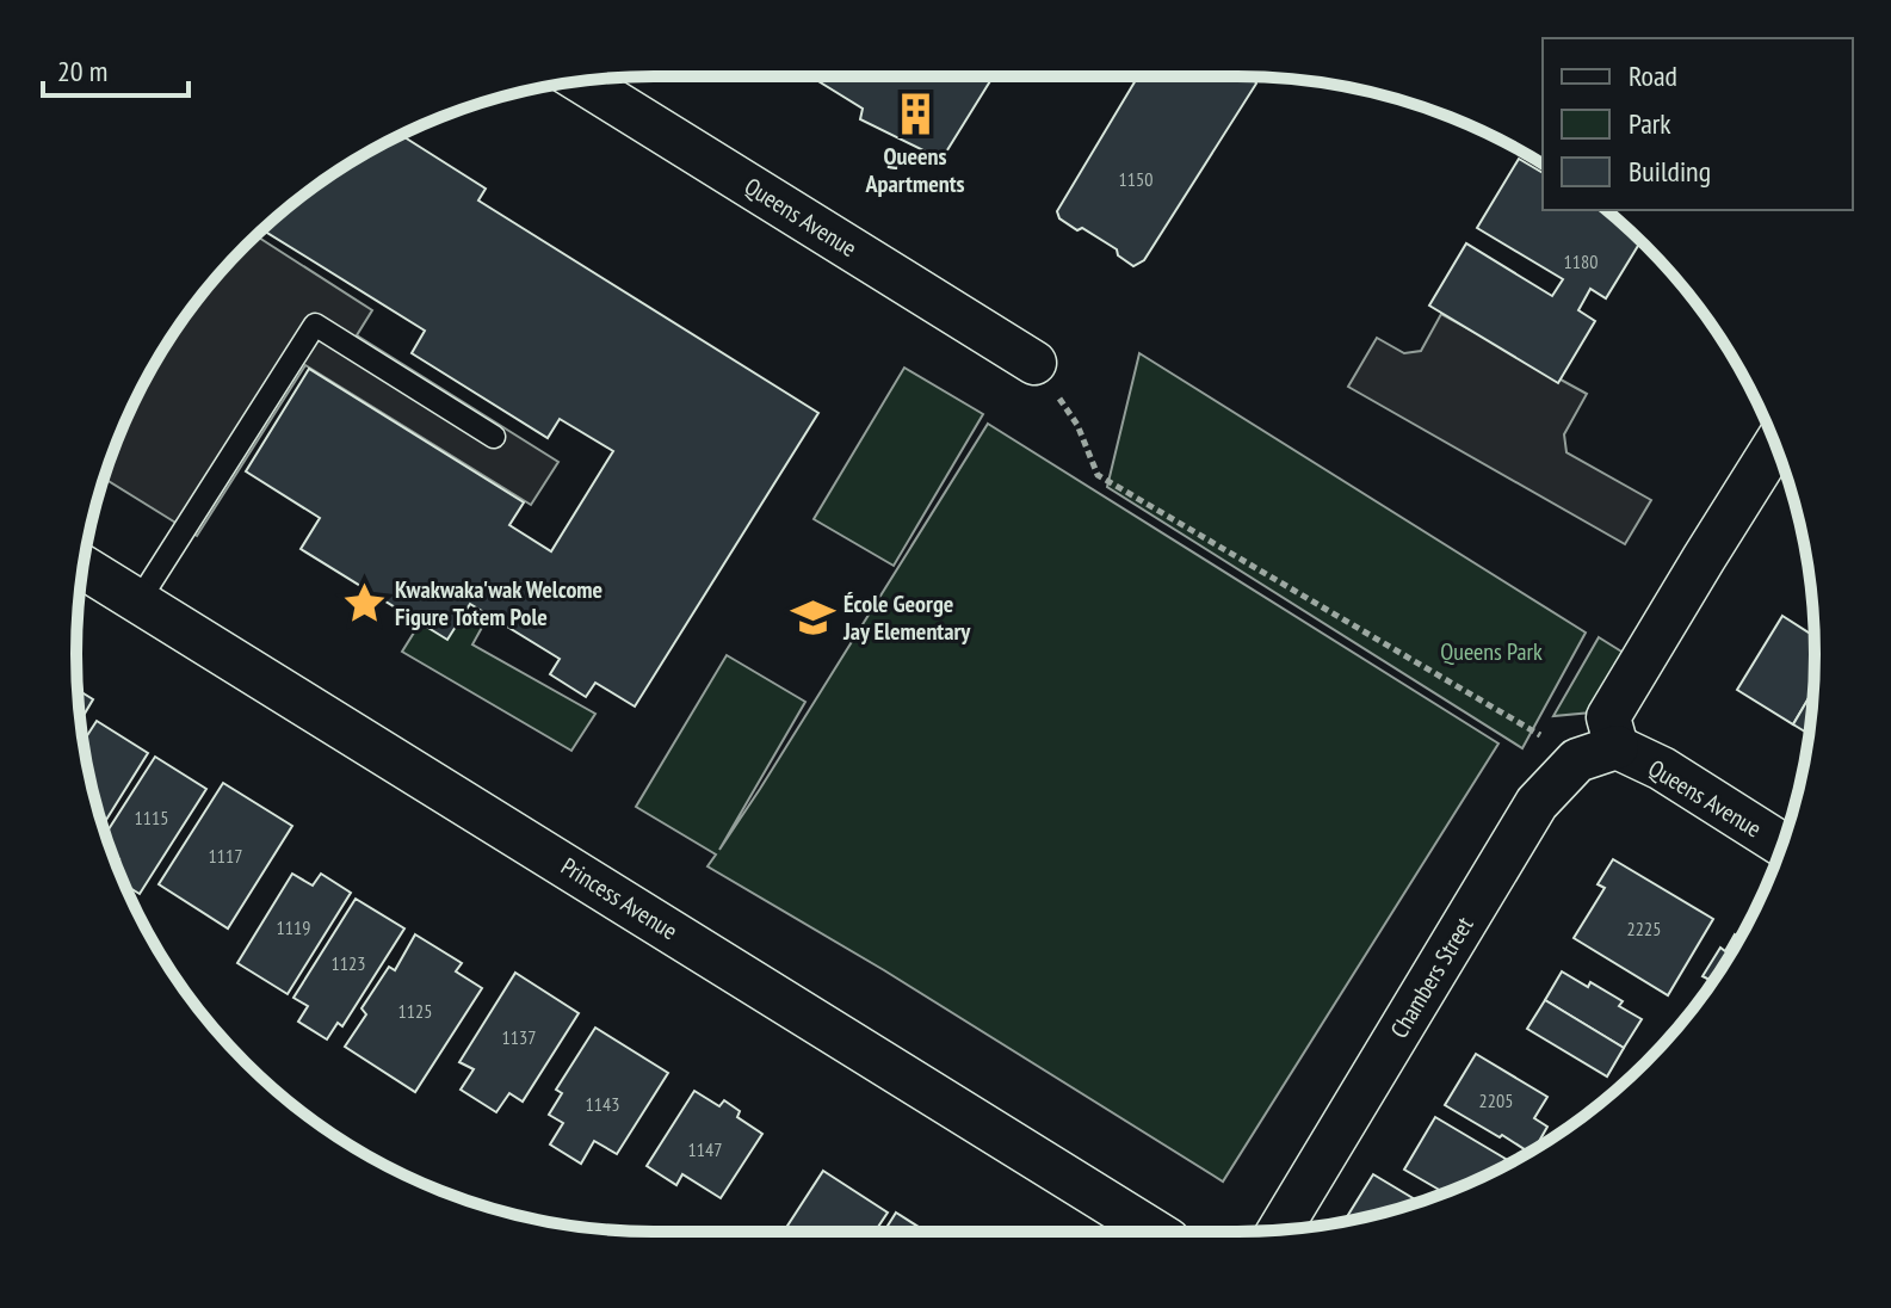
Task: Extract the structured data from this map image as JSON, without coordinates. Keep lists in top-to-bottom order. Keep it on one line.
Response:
{"streets":{"street":["Queens Avenue","Princess Avenue","Chambers Street"]},"crossings":[["Queens Avenue","Chambers Street"]],"parks":["Queens Park"],"places":{"building":["Queens Apartments"],"place":["Kwakwaka'wak Welcome Figure Totem Pole"],"school or university":["École George Jay Elementary"]},"house_numbers":["1150","1180","1115","1117","1119","2225","1123","1125","1137","2205","1143","1147"],"legend":["Road","Park","Building"],"scale_bar":"20 m"}
